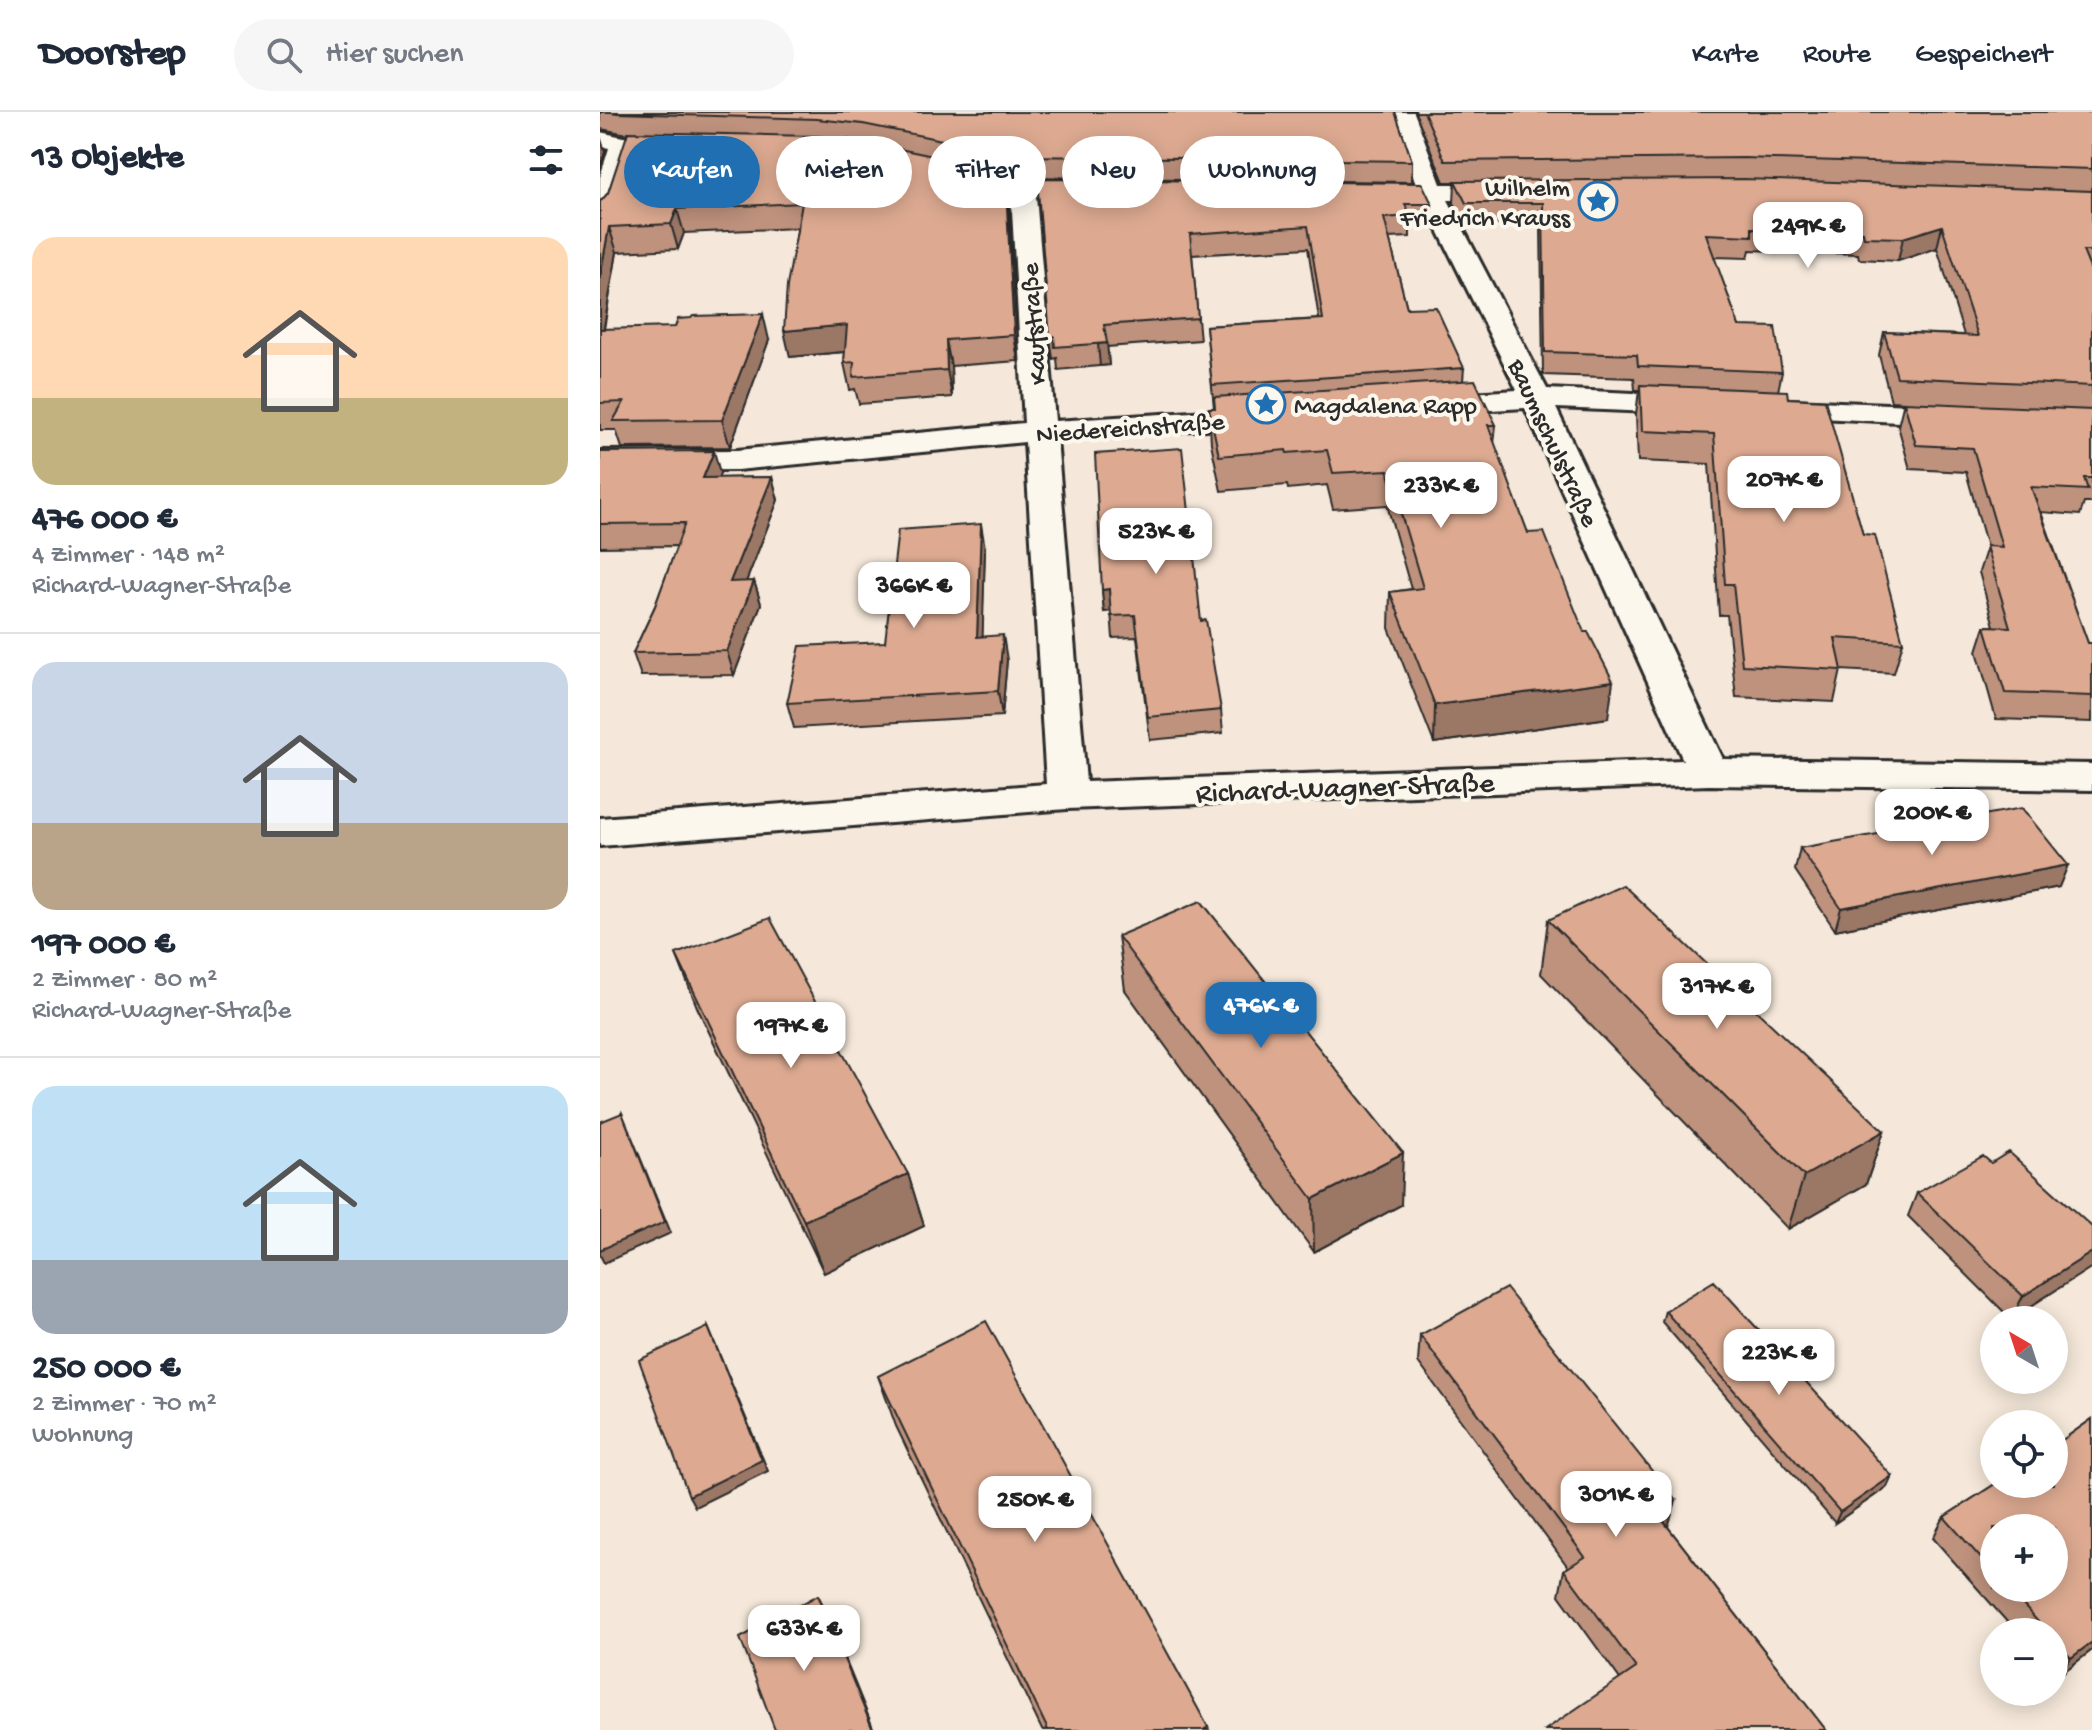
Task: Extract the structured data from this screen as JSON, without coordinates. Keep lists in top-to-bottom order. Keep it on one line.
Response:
{"streets":{"street":["Kaufstraße","Niedereichstraße","Baumschulstraße","Richard-Wagner-Straße"]},"crossings":[["Kaufstraße","Niedereichstraße"],["Kaufstraße","Richard-Wagner-Straße"],["Baumschulstraße","Richard-Wagner-Straße"]],"places":{"place":["Wilhelm Friedrich Krauss","Magdalena Rapp"]},"north":"top left","page":{"header":"Doorstep","search":"Hier suchen","nav":["Karte","Route","Gespeichert"],"heading":"13 Objekte","chip":["Kaufen","Mieten","Filter","Neu","Wohnung"],"price":["249K €","207K €","233K €","523K €","366K €","200K €","317K €","476K €","197K €","223K €","301K €","250K €","633K €"],"list":[{"name":"476 000 €","note":"4 Zimmer · 148 m² · Richard-Wagner-Straße"},{"name":"197 000 €","note":"2 Zimmer · 80 m² · Richard-Wagner-Straße"},{"name":"250 000 €","note":"2 Zimmer · 70 m² · Wohnung"}],"map_buttons":["+","−"]}}
